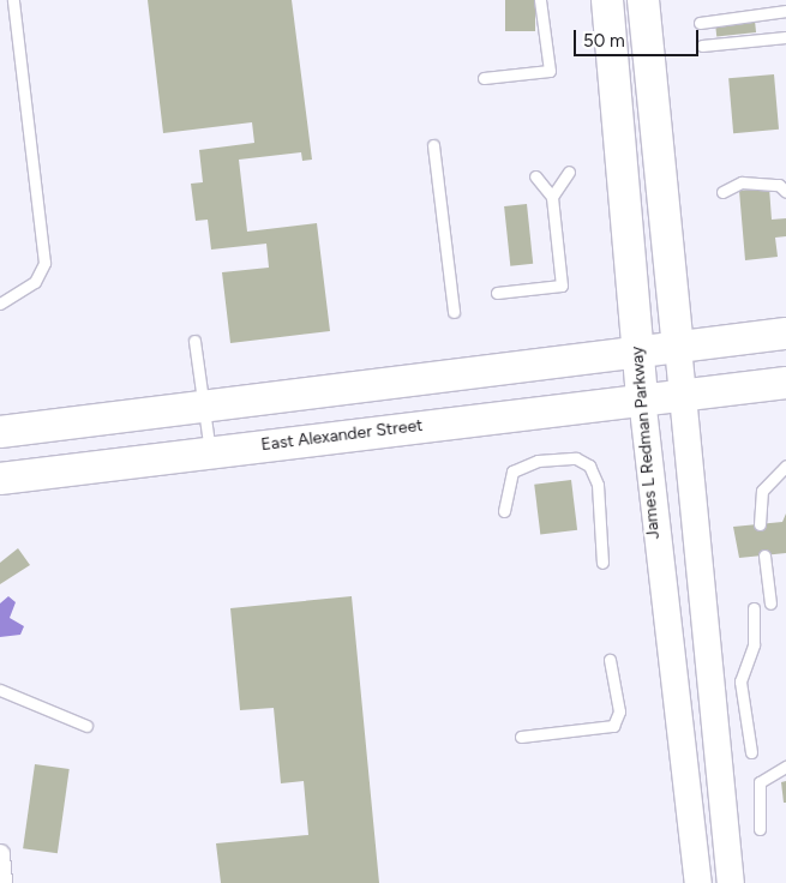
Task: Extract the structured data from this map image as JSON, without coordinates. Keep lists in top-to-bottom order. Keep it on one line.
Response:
{"streets":{"main road":["East Alexander Street","James L Redman Parkway"]},"crossings":[["East Alexander Street","James L Redman Parkway"]],"scale_bar":"50 m"}
